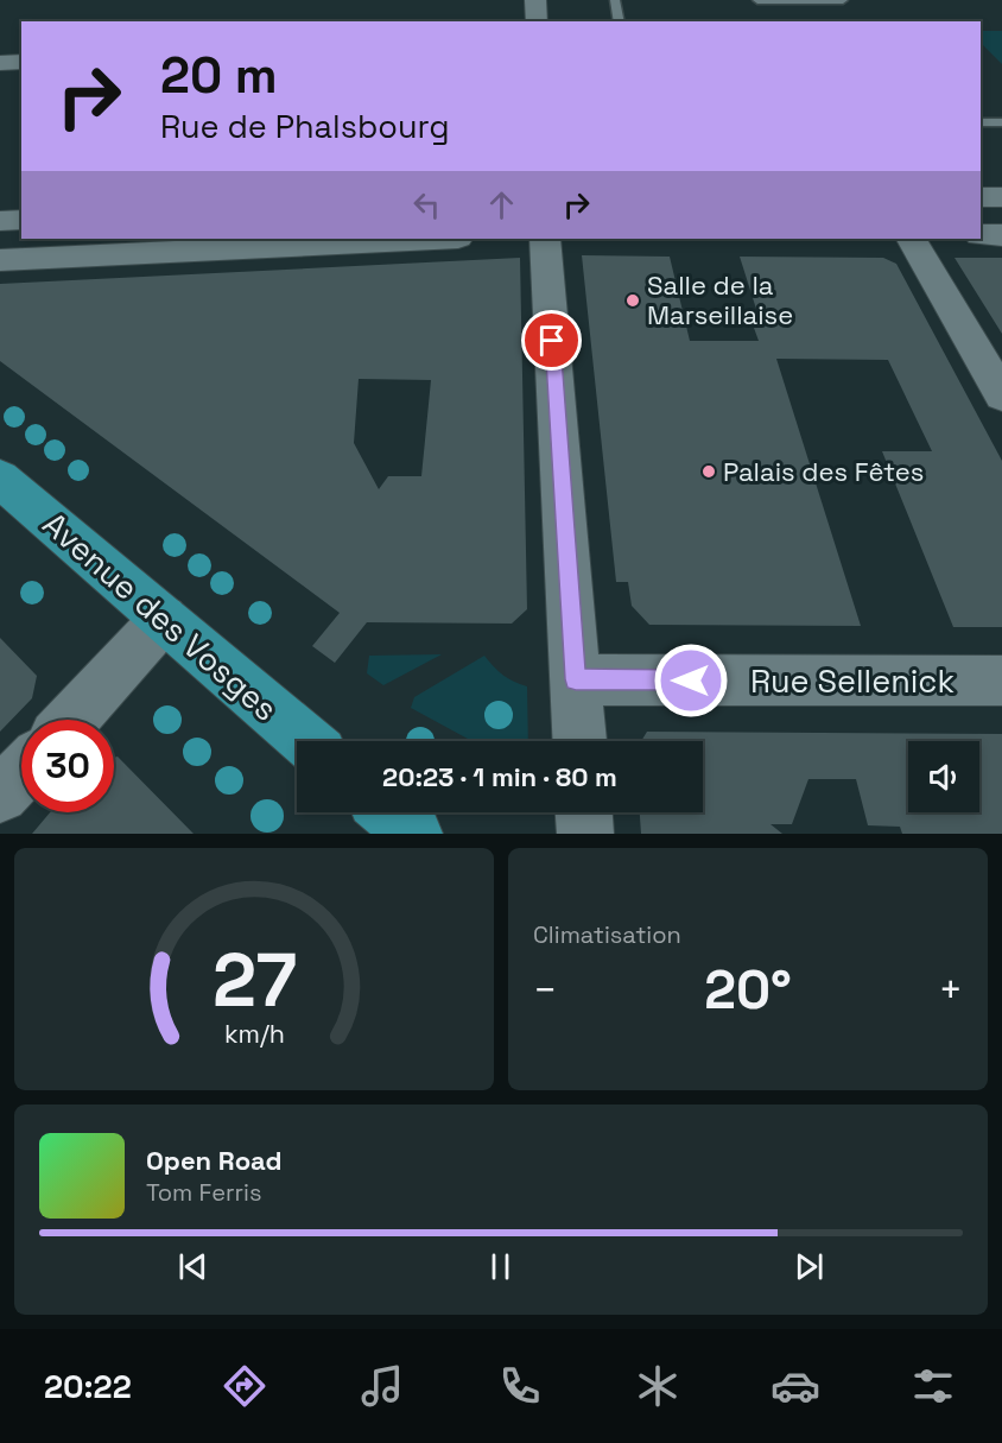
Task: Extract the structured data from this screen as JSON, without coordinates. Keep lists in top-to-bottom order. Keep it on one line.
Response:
{"streets":{"main road":["Avenue des Vosges"],"street":["Rue Sellenick"]},"places":["Salle de la Marseillaise","Palais des Fêtes"],"page":{"turn":["20 m","Rue de Phalsbourg"],"limit":"30","trip":"20:23 · 1 min · 80 m","tile":"Climatisation","heat":["−","20°","+"],"song":["Open Road","Tom Ferris"],"tabs":"20:22","gauge":["27","km/h"]}}
